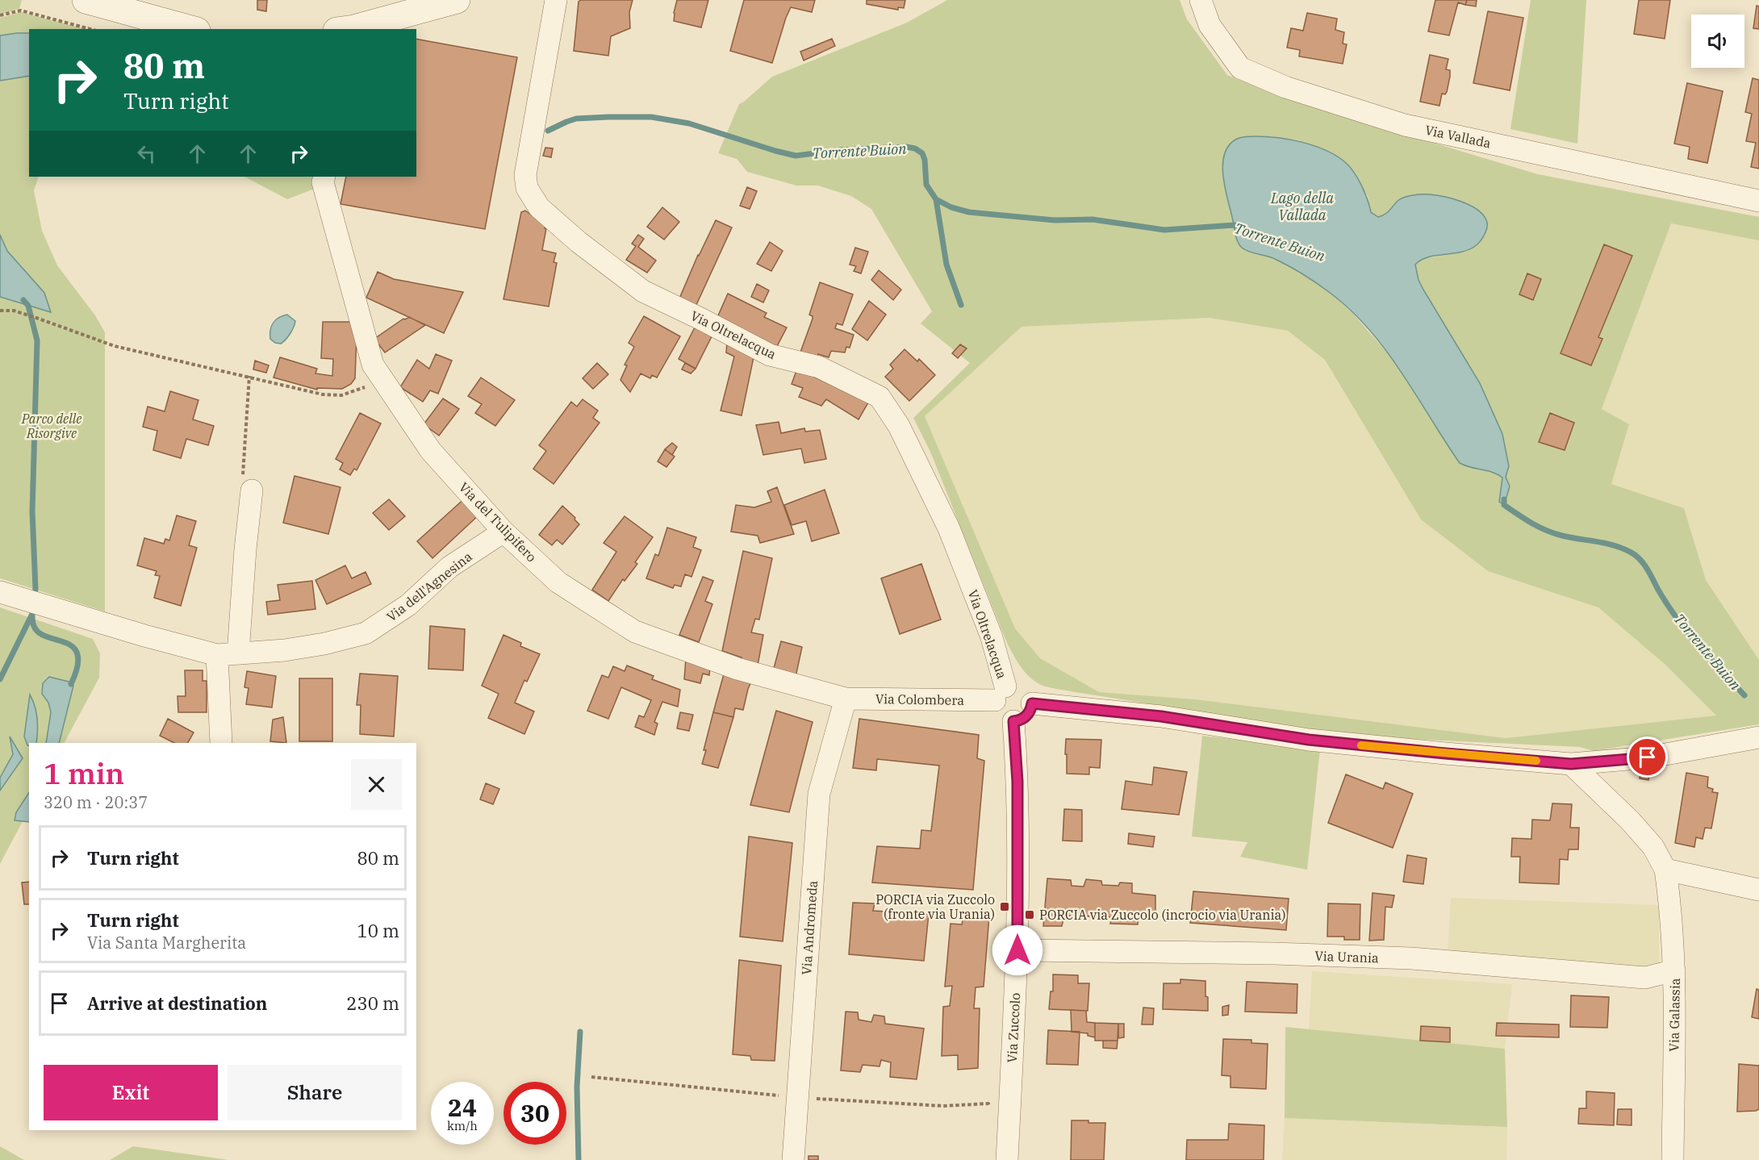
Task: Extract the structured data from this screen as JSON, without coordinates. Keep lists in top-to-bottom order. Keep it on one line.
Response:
{"streets":{"street":["Via Vallada","Via Oltrelacqua","Via del Tulipifero","Via dell'Agnesina","Via Colombera","Via Andromeda","Via Urania","Via Galassia","Via Zuccolo"]},"crossings":[["Via Oltrelacqua","Via Colombera"],["Via Oltrelacqua","Via Zuccolo"],["Via del Tulipifero","Via dell'Agnesina"],["Via del Tulipifero","Via Colombera"],["Via del Tulipifero","Via Andromeda"],["Via Colombera","Via Andromeda"],["Via Colombera","Via Zuccolo"],["Via Urania","Via Galassia"],["Via Urania","Via Zuccolo"]],"water":["Torrente Buion","Lago della Vallada"],"parks":["Parco delle Risorgive"],"places":{"transit":["PORCIA via Zuccolo (fronte via Urania)","PORCIA via Zuccolo (incrocio via Urania)"]},"page":{"turn":["80 m","Turn right"],"heading":["1 min","320 m · 20:37"],"list":[{"name":"Turn right","value":"80 m"},{"name":"Turn right","note":"Via Santa Margherita","value":"10 m"},{"name":"Arrive at destination","value":"230 m"}],"buttons":["Exit","Share"],"speed":"24 km/h","limit":"30"}}
